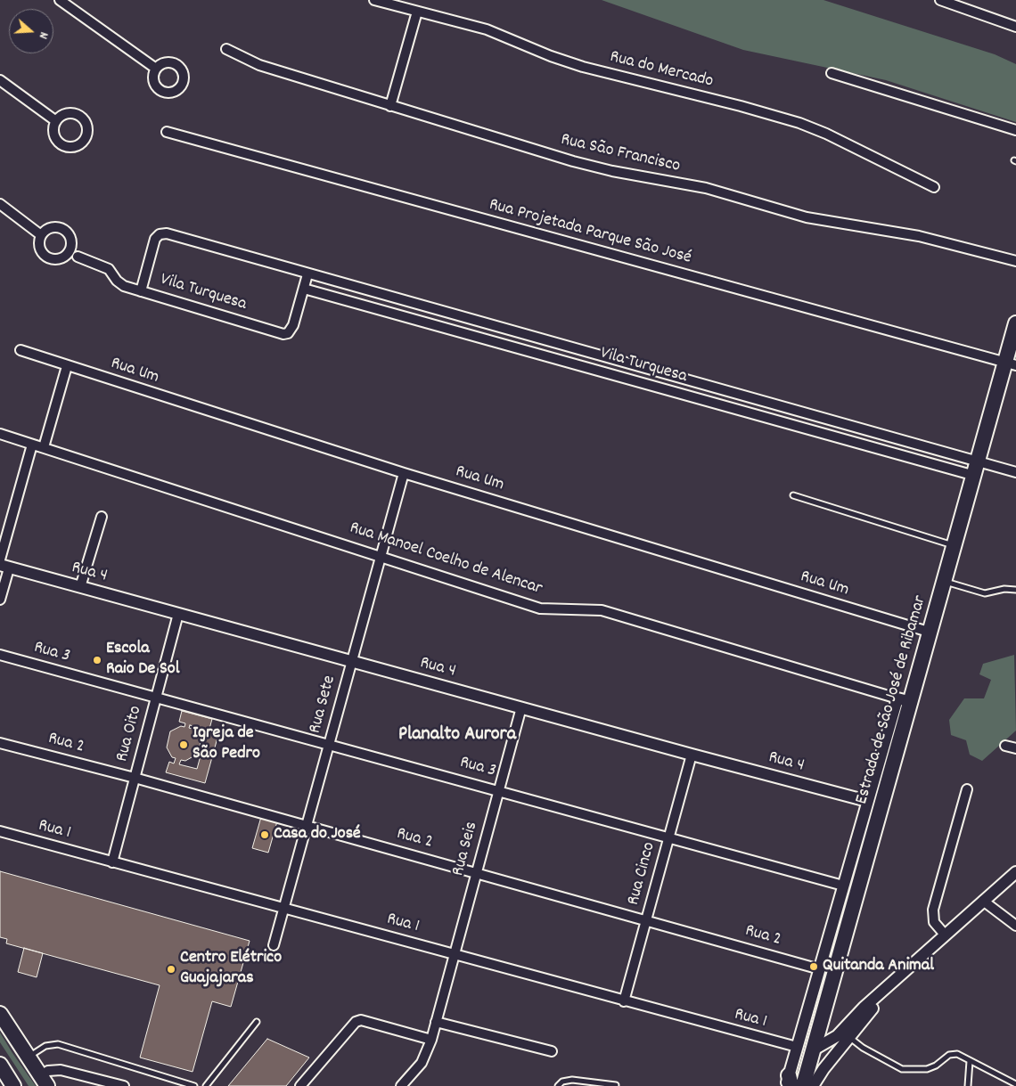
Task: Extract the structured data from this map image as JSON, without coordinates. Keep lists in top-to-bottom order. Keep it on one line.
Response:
{"streets":{"main road":["Estrada de São José de Ribamar"],"street":["Rua do Mercado","Rua São Francisco","Rua Projetada Parque São José","Vila Turquesa","Rua Um","Rua Manoel Coelho de Alencar","Rua 4","Rua 3","Rua Sete","Rua Oito","Rua 2","Rua 1","Rua Seis","Rua Cinco"]},"crossings":[["Rua Projetada Parque São José","Estrada de São José de Ribamar"],["Vila Turquesa","Estrada de São José de Ribamar"],["Rua Um","Estrada de São José de Ribamar"],["Rua Um","Rua Sete"],["Rua Manoel Coelho de Alencar","Estrada de São José de Ribamar"],["Rua Manoel Coelho de Alencar","Rua Sete"],["Rua 4","Estrada de São José de Ribamar"],["Rua 4","Rua Sete"],["Rua 4","Rua Oito"],["Rua 4","Rua Seis"],["Rua 4","Rua Cinco"],["Rua 3","Estrada de São José de Ribamar"],["Rua 3","Rua Sete"],["Rua 3","Rua Oito"],["Rua 3","Rua Seis"],["Rua 3","Rua Cinco"],["Estrada de São José de Ribamar","Rua 2"],["Estrada de São José de Ribamar","Rua 1"],["Rua Sete","Rua 2"],["Rua Sete","Rua 1"],["Rua Oito","Rua 2"],["Rua Oito","Rua 1"],["Rua 2","Rua Seis"],["Rua 2","Rua Cinco"],["Rua 1","Rua Seis"],["Rua 1","Rua Cinco"]],"districts":["Planalto Aurora"],"places":["Escola Raio De Sol","Igreja de São Pedro","Casa do José","Quitanda Animal","Centro Elétrico Guajajaras"],"north":"right"}
